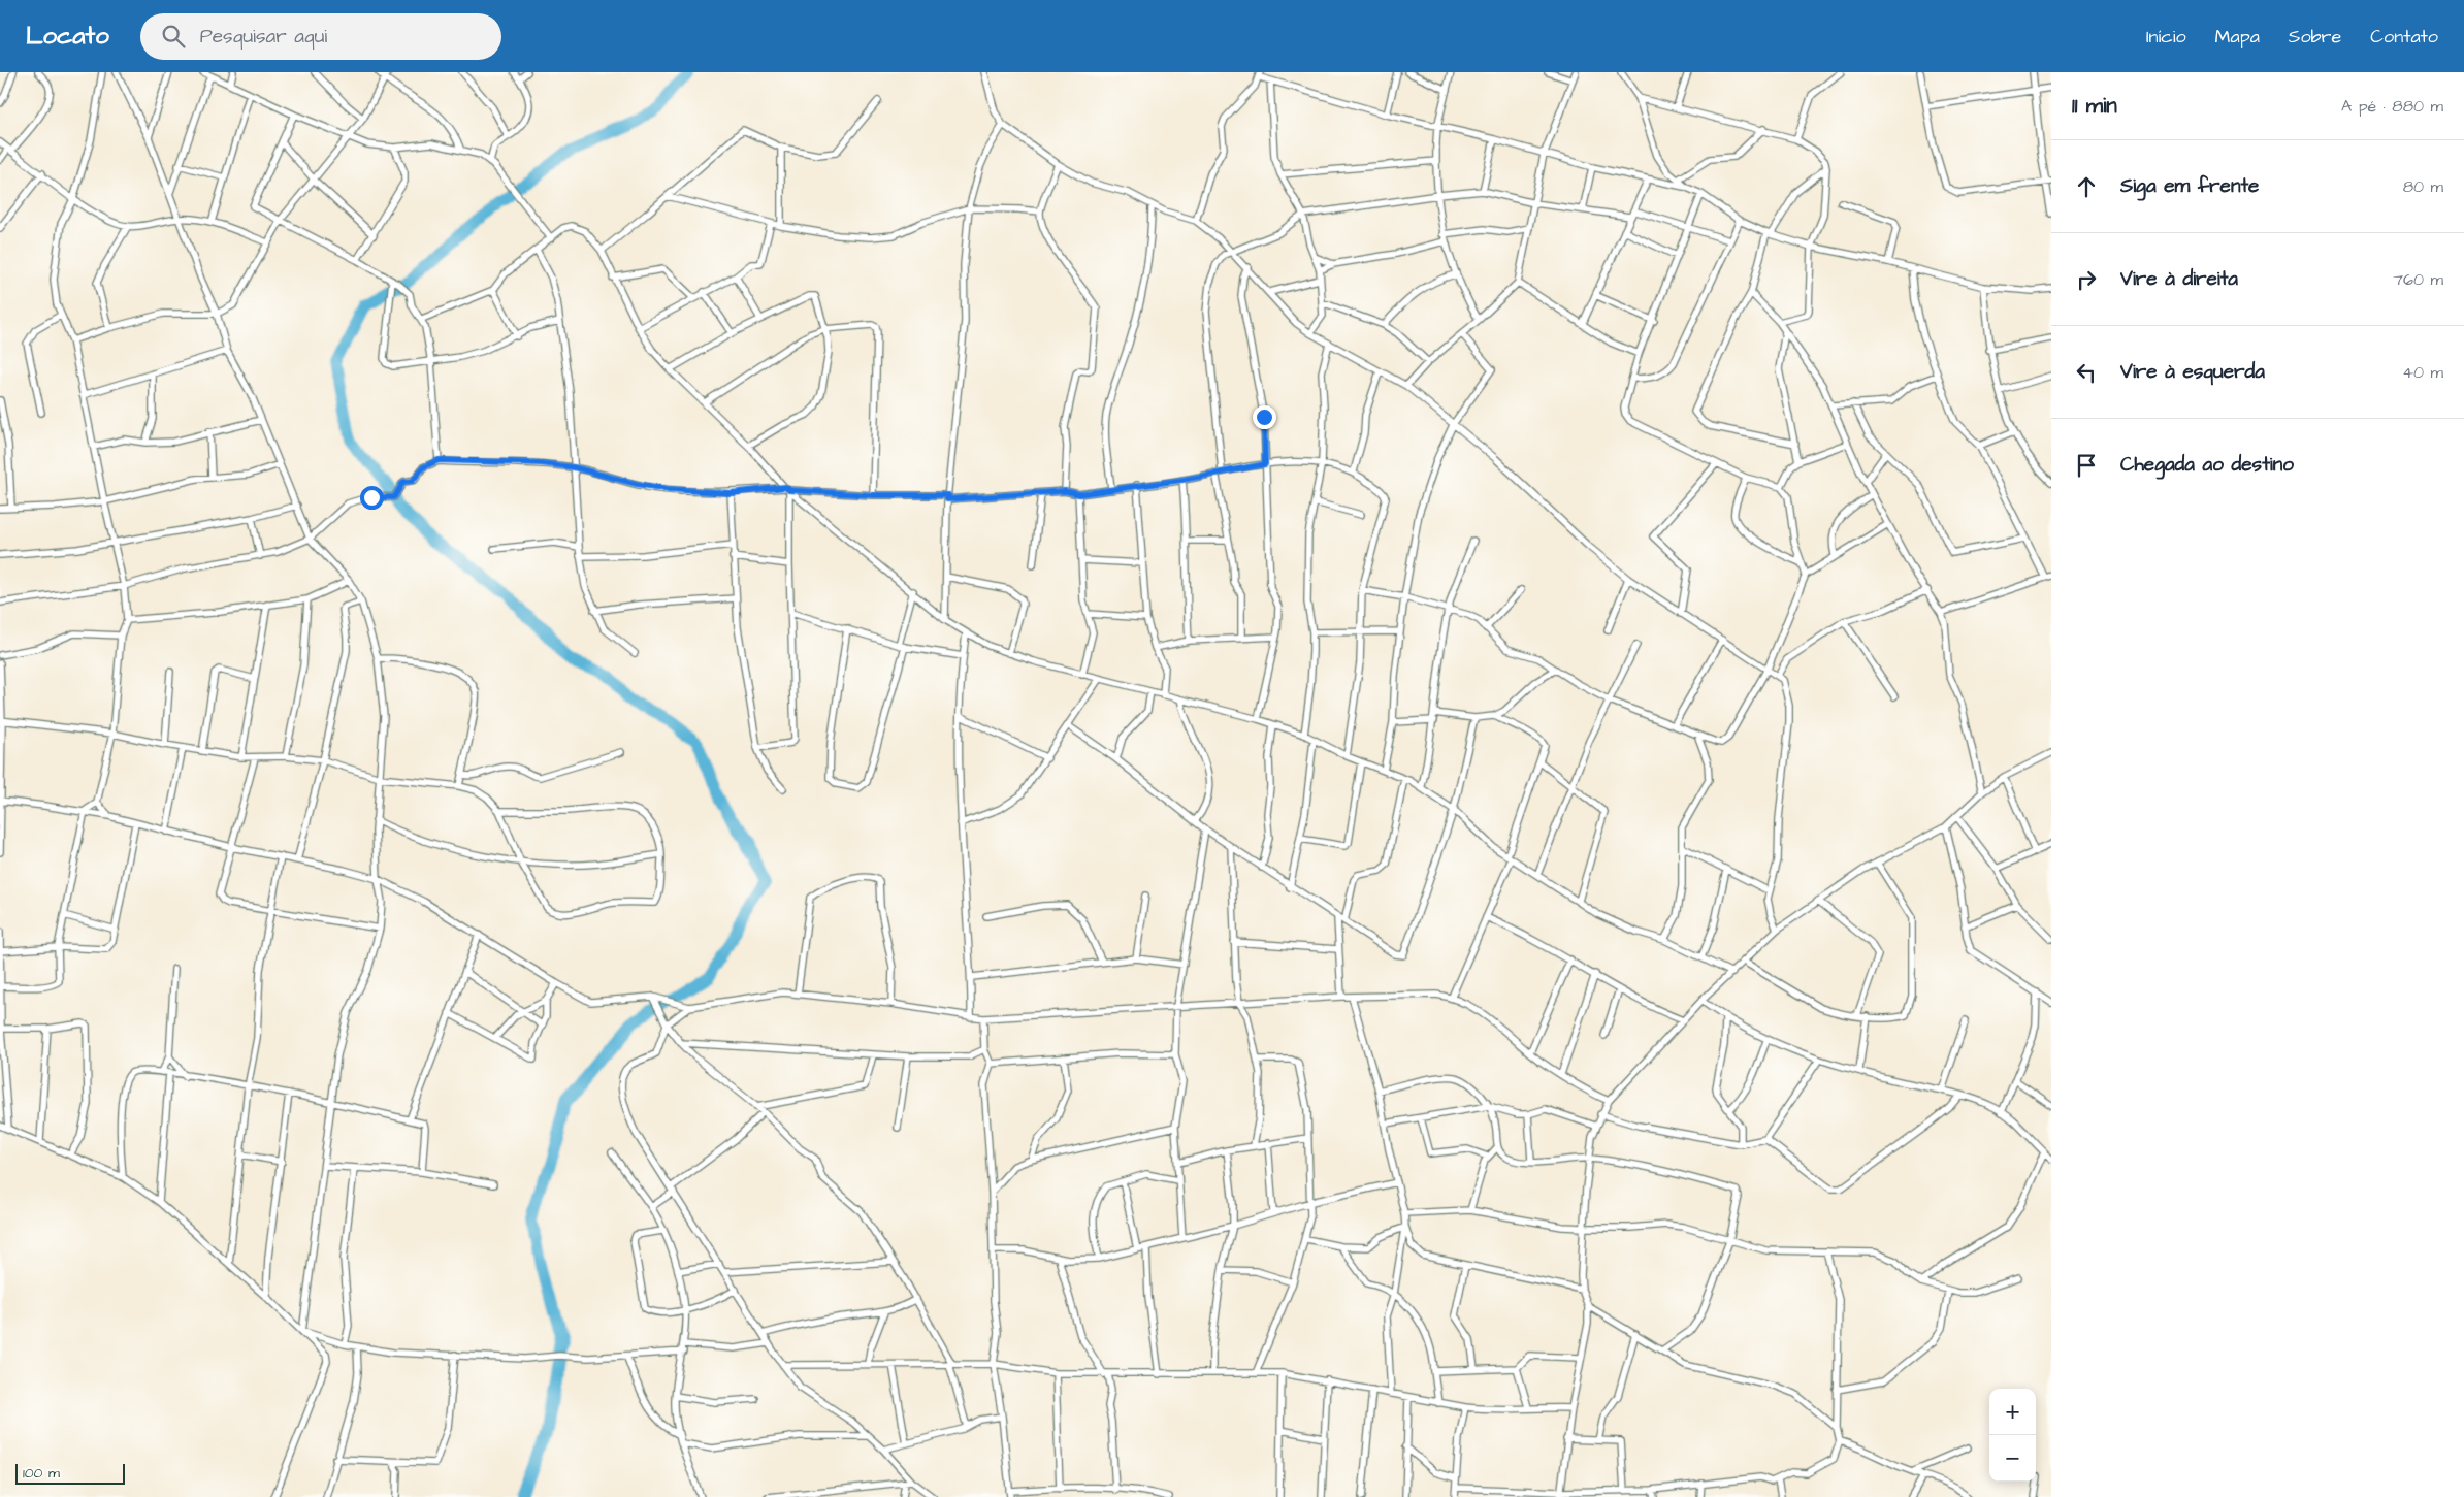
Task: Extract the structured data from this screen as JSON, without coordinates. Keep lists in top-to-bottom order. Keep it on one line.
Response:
{"scale_bar":"100 m","page":{"header":"Locato","search":"Pesquisar aqui","nav":["Início","Mapa","Sobre","Contato"],"heading":["11 min","A pé · 880 m"],"list":[["Siga em frente","80 m"],["Vire à direita","760 m"],["Vire à esquerda","40 m"],"Chegada ao destino"],"map_buttons":["+","−"],"scale":"100 m"}}
